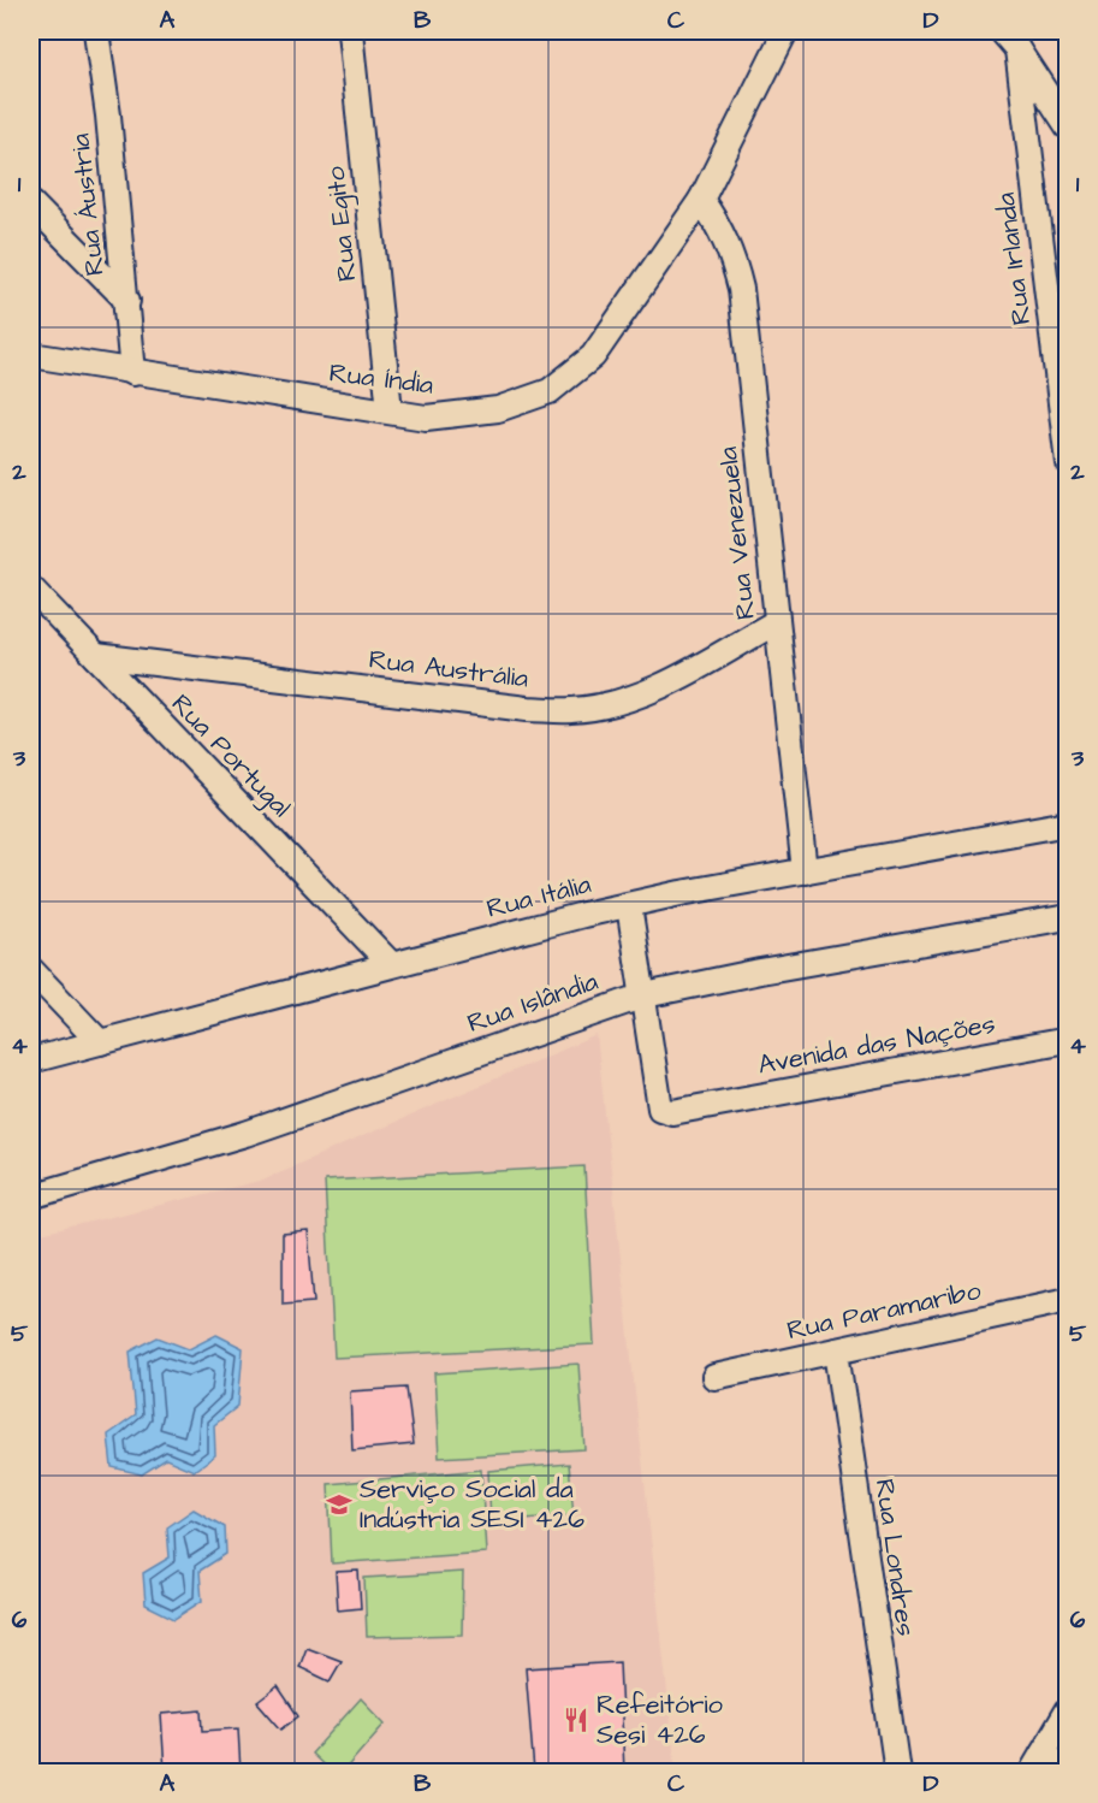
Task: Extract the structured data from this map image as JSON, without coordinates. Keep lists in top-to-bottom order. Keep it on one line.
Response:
{"streets":{"street":["Rua Áustria","Rua Egito","Rua Irlanda","Rua Índia","Rua Venezuela","Rua Austrália","Rua Portugal","Rua Itália","Rua Islândia","Avenida das Nações","Rua Paramaribo","Rua Londres"]},"crossings":[["Rua Áustria","Rua Índia"],["Rua Egito","Rua Índia"],["Rua Índia","Rua Venezuela"],["Rua Venezuela","Rua Austrália"],["Rua Venezuela","Rua Itália"],["Rua Austrália","Rua Portugal"],["Rua Portugal","Rua Itália"],["Rua Islândia","Avenida das Nações"],["Rua Paramaribo","Rua Londres"]],"places":{"school or university":["Serviço Social da Indústria SESI 426"],"restaurant":["Refeitório Sesi 426"]},"grid":{"columns":["A","B","C","D"],"rows":["1","2","3","4","5","6"]}}
